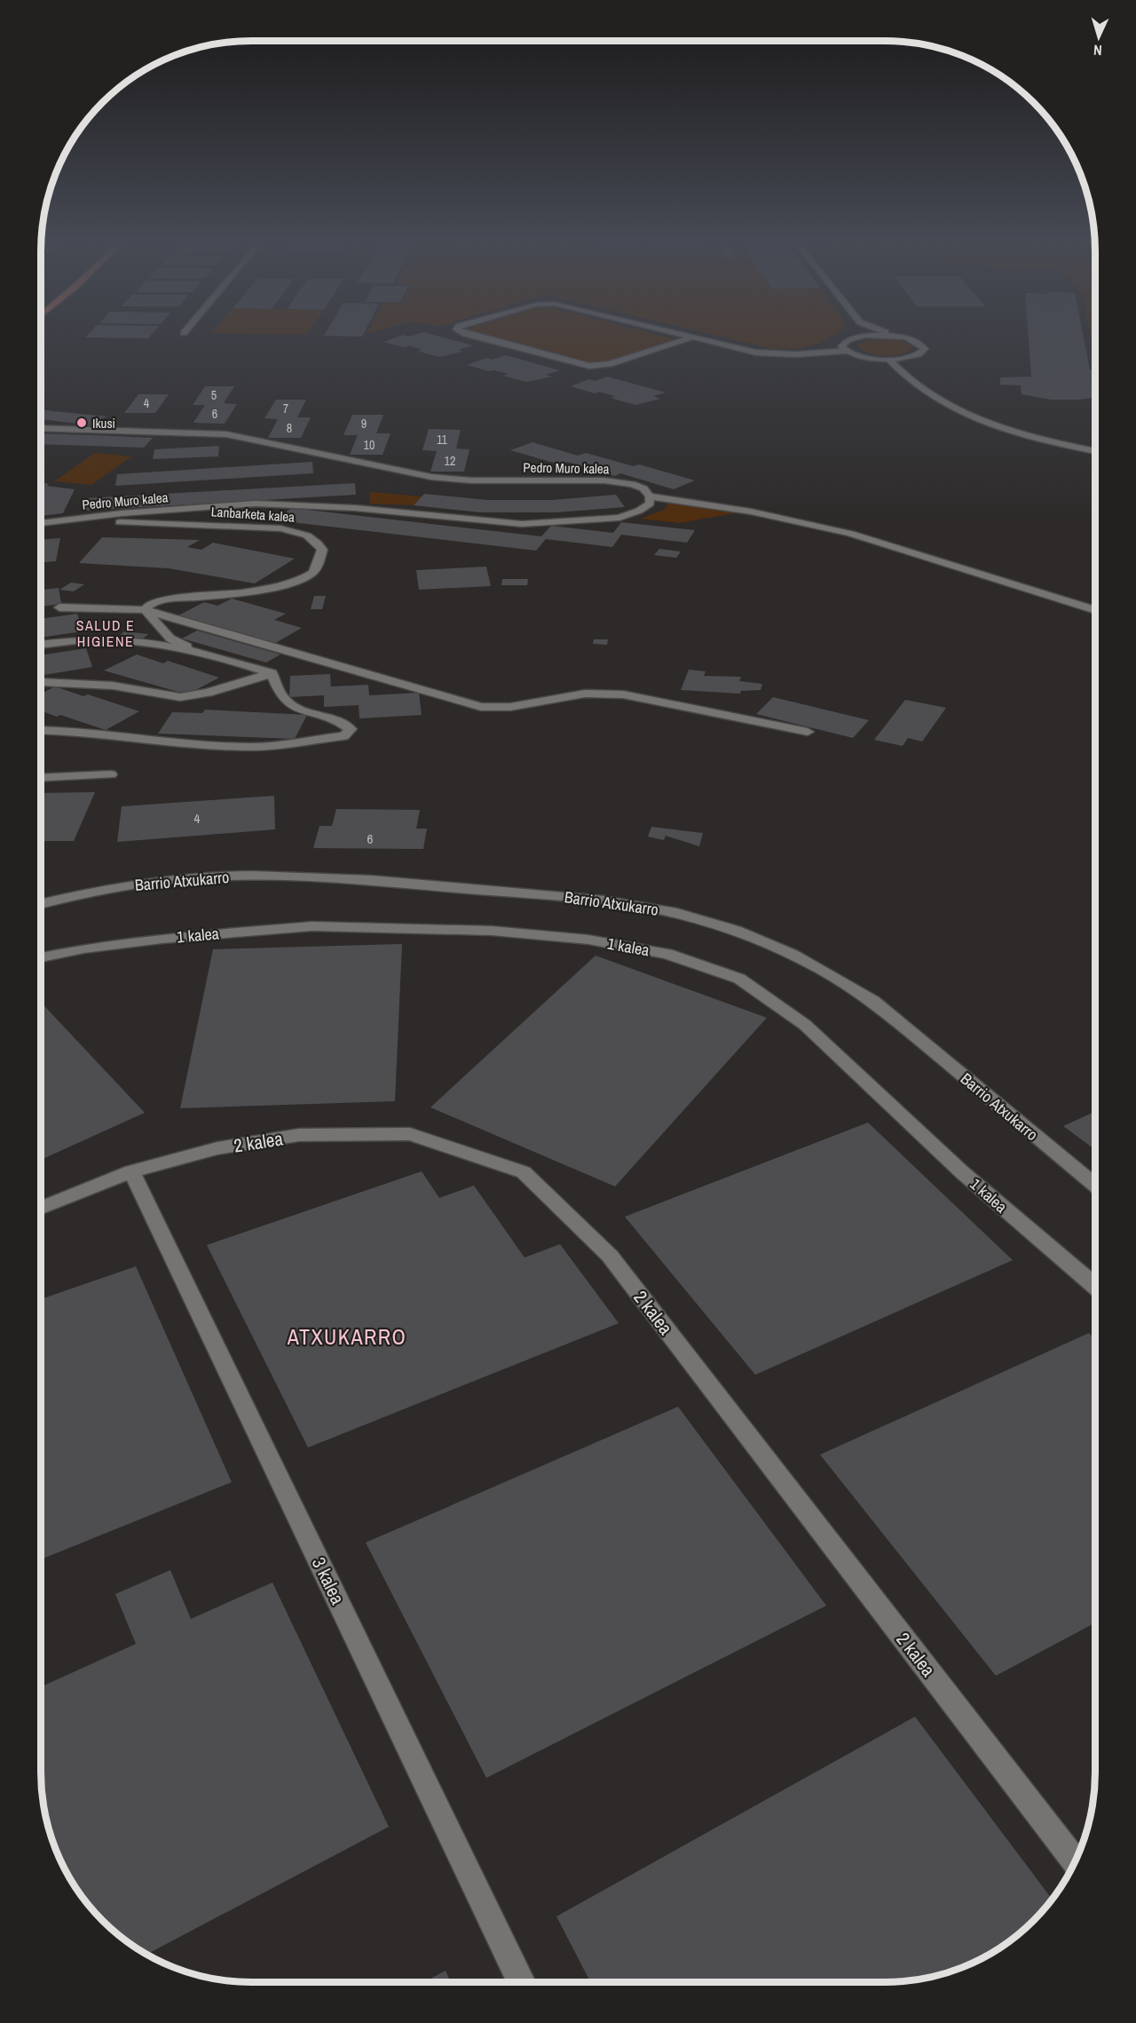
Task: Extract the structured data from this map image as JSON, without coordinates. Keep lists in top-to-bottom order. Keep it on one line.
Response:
{"streets":{"street":["Pedro Muro kalea","Lanbarketa kalea","Barrio Atxukarro","1 kalea","2 kalea","3 kalea"]},"crossings":[["Pedro Muro kalea","Lanbarketa kalea"],["2 kalea","3 kalea"]],"districts":["SALUD E HIGIENE","ATXUKARRO"],"places":["Ikusi"],"house_numbers":["5","4","7","6","9","8","11","10","12","4","6"],"north":"bottom"}
